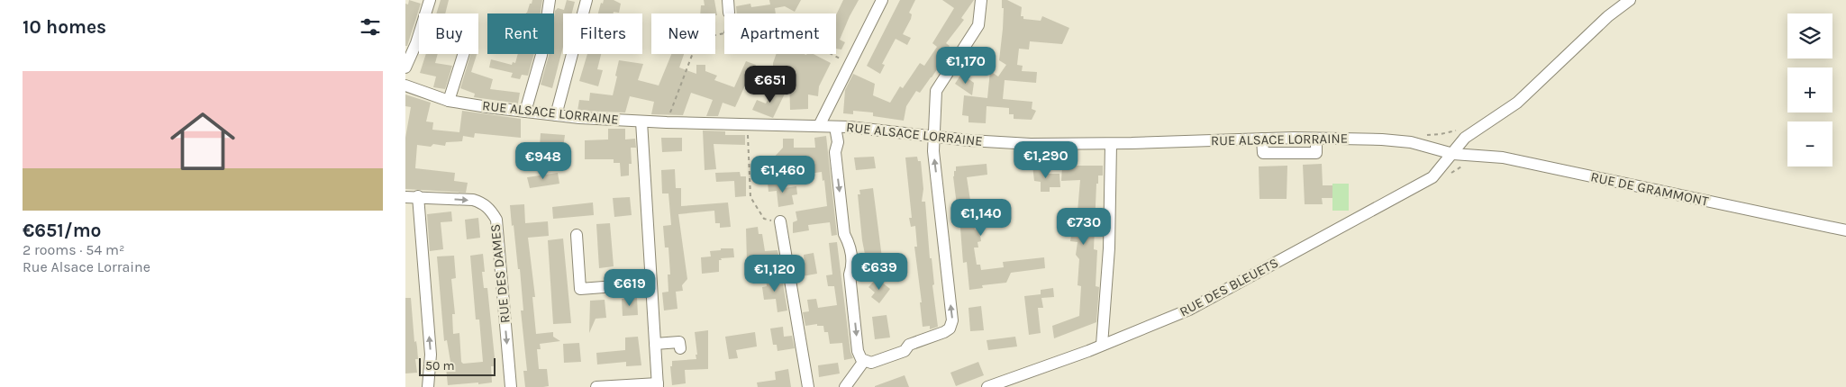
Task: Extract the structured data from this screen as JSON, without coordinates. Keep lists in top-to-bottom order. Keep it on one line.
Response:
{"streets":{"street":["RUE ALSACE LORRAINE","RUE DE GRAMMONT","RUE DES DAMES","RUE DES BLEUETS"]},"crossings":[["RUE ALSACE LORRAINE","RUE DE GRAMMONT"],["RUE ALSACE LORRAINE","RUE DES BLEUETS"],["RUE DE GRAMMONT","RUE DES BLEUETS"]],"scale_bar":"50 m","page":{"heading":"10 homes","map_buttons":["+","−"],"chip":["Buy","Rent","Filters","New","Apartment"],"price":["€1,170","€651","€1,290","€948","€1,460","€1,140","€730","€639","€1,120","€619"],"list":[{"name":"€651/mo","note":"2 rooms · 54 m² · Rue Alsace Lorraine"}],"scale":"50 m"}}
